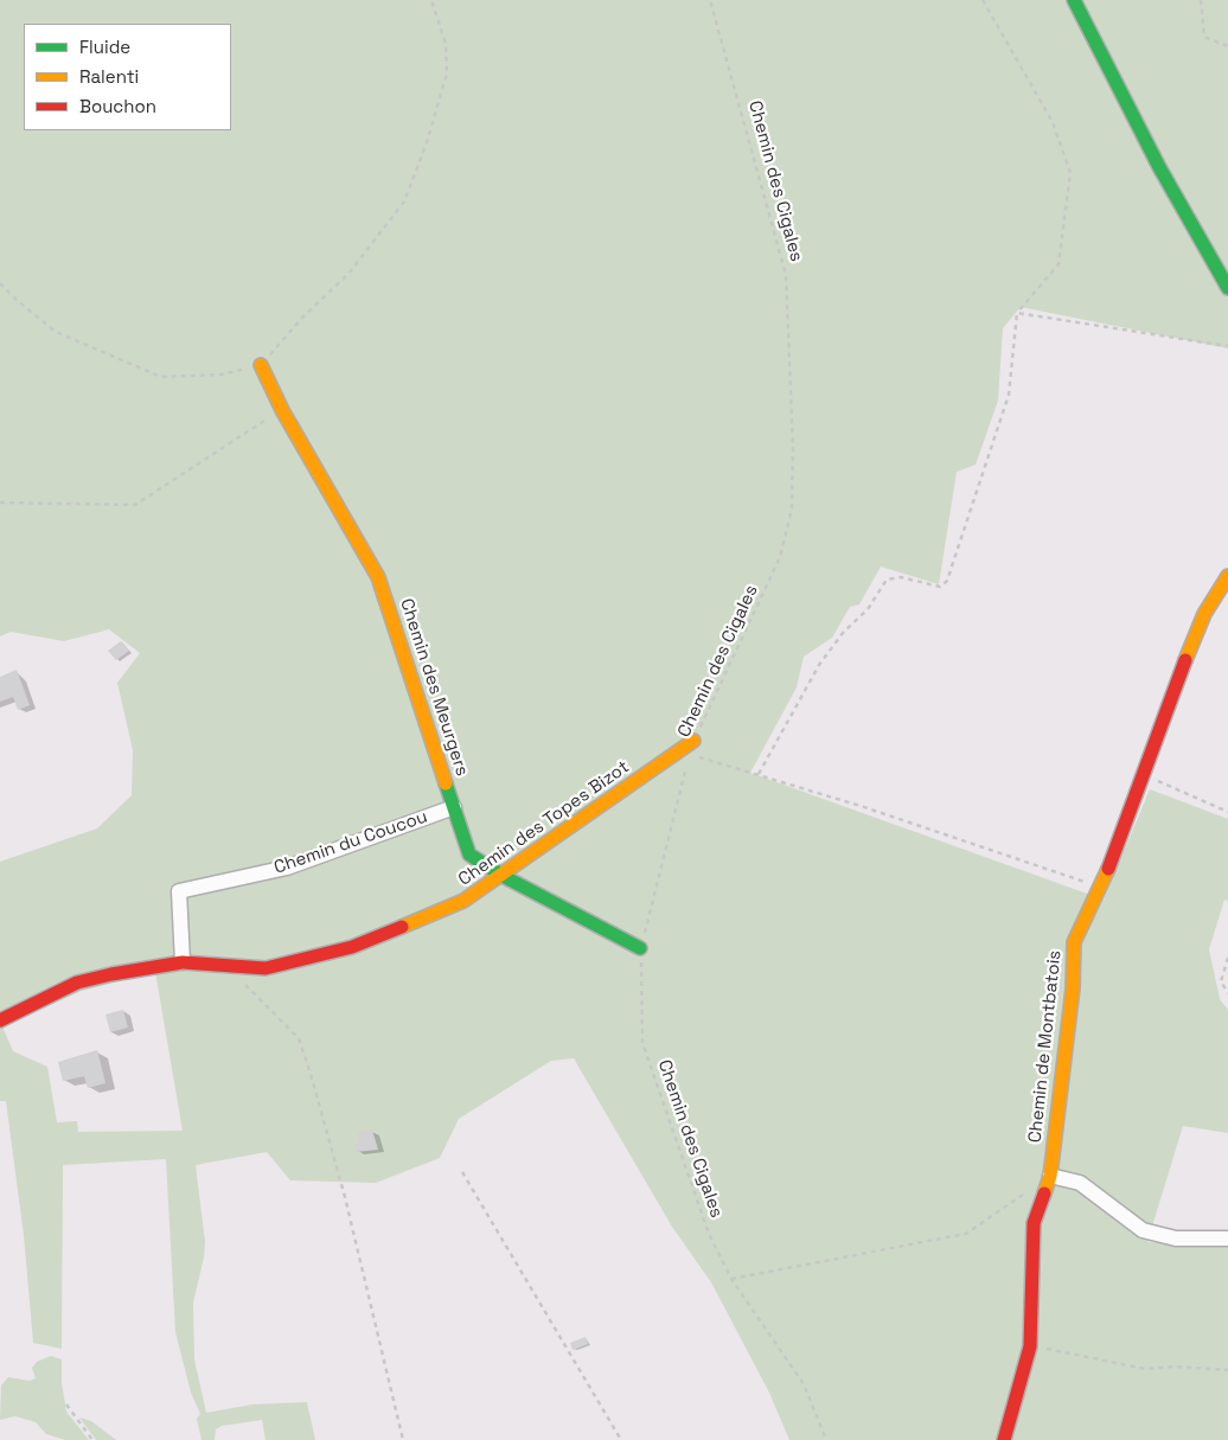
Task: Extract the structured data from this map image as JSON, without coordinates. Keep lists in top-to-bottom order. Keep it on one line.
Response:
{"streets":{"street":["Chemin des Meurgers","Chemin des Topes Bizot","Chemin du Coucou","Chemin de Montbatois"],"path":["Chemin des Cigales"]},"crossings":[["Chemin des Cigales","Chemin des Meurgers"],["Chemin des Cigales","Chemin des Topes Bizot"],["Chemin des Meurgers","Chemin des Topes Bizot"],["Chemin des Meurgers","Chemin du Coucou"],["Chemin des Topes Bizot","Chemin du Coucou"]],"legend":["Fluide","Ralenti","Bouchon"]}
